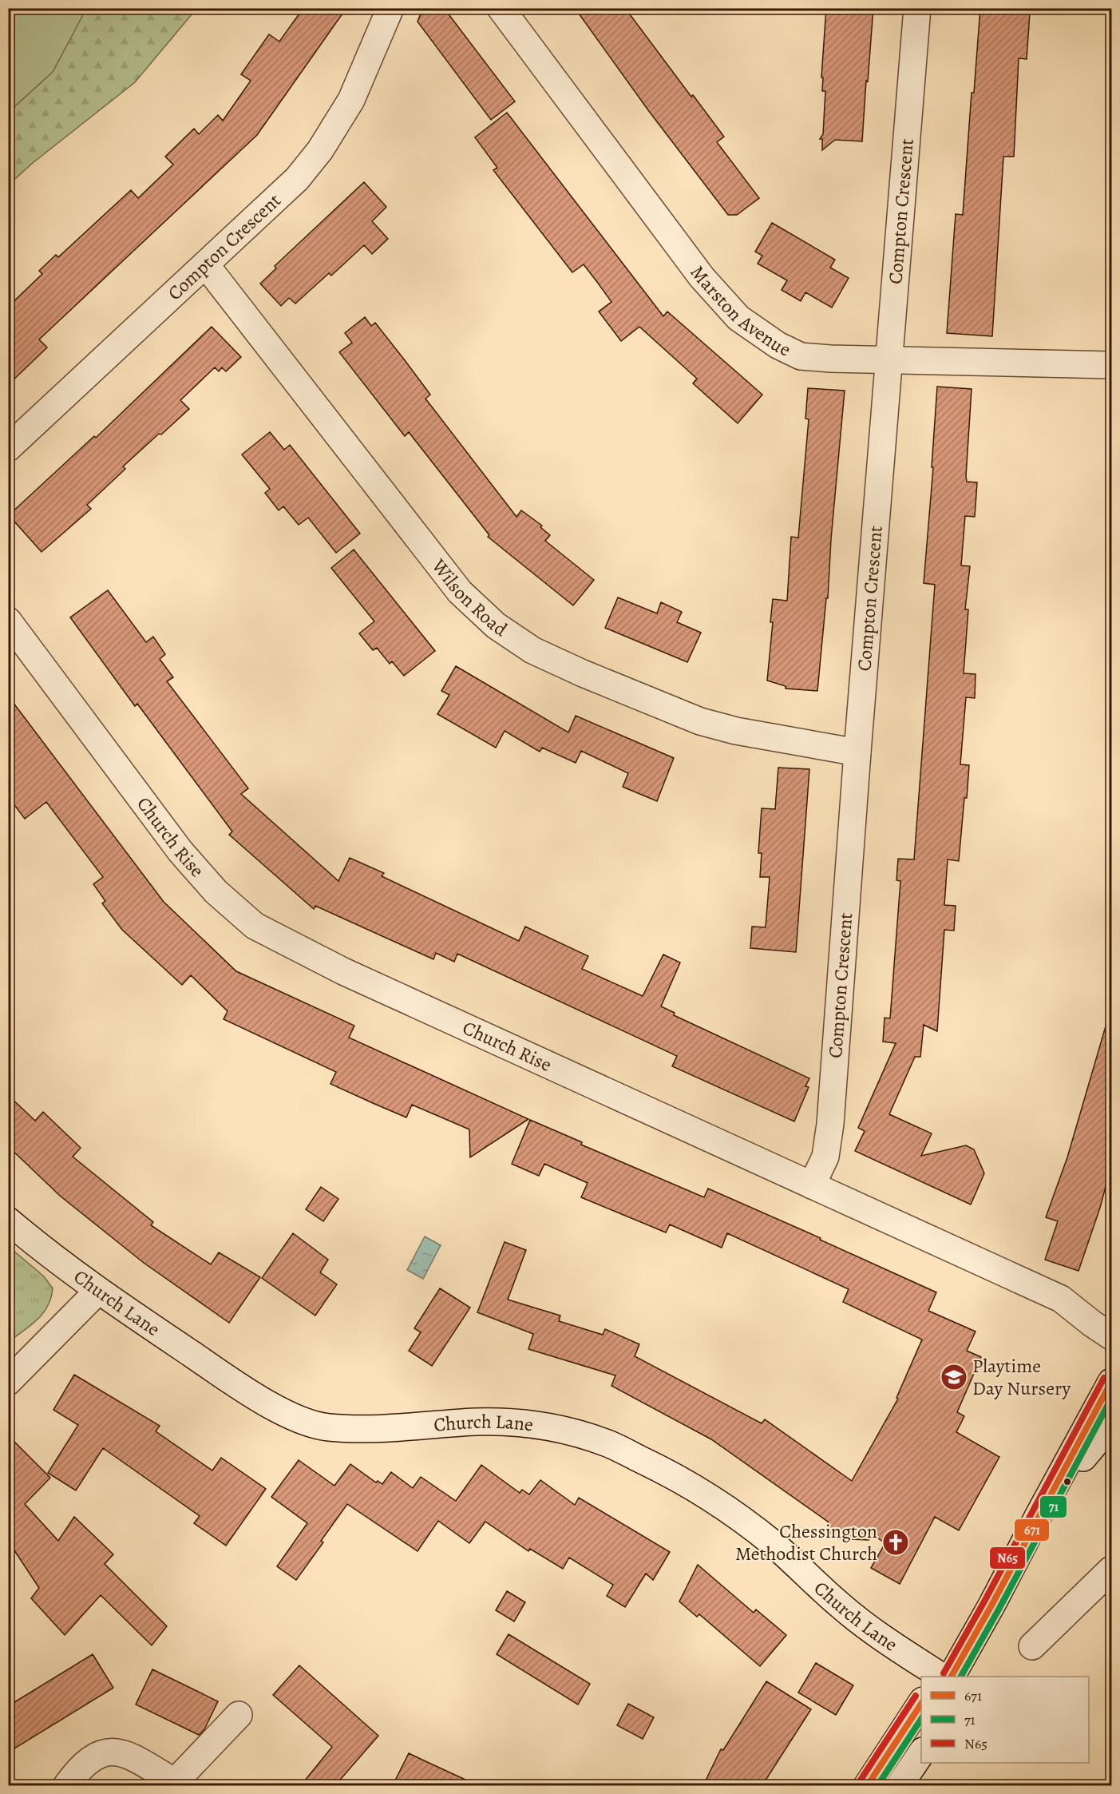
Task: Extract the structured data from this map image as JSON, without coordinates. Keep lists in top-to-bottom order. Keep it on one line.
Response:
{"streets":{"street":["Compton Crescent","Marston Avenue","Wilson Road","Church Rise","Church Lane"]},"crossings":[["Compton Crescent","Marston Avenue"],["Compton Crescent","Wilson Road"],["Compton Crescent","Church Rise"]],"places":{"school or university":["Playtime Day Nursery"],"church":["Chessington Methodist Church"]},"lines":["transit line N65","transit line 671","transit line 71"],"legend":["671","71","N65"]}
